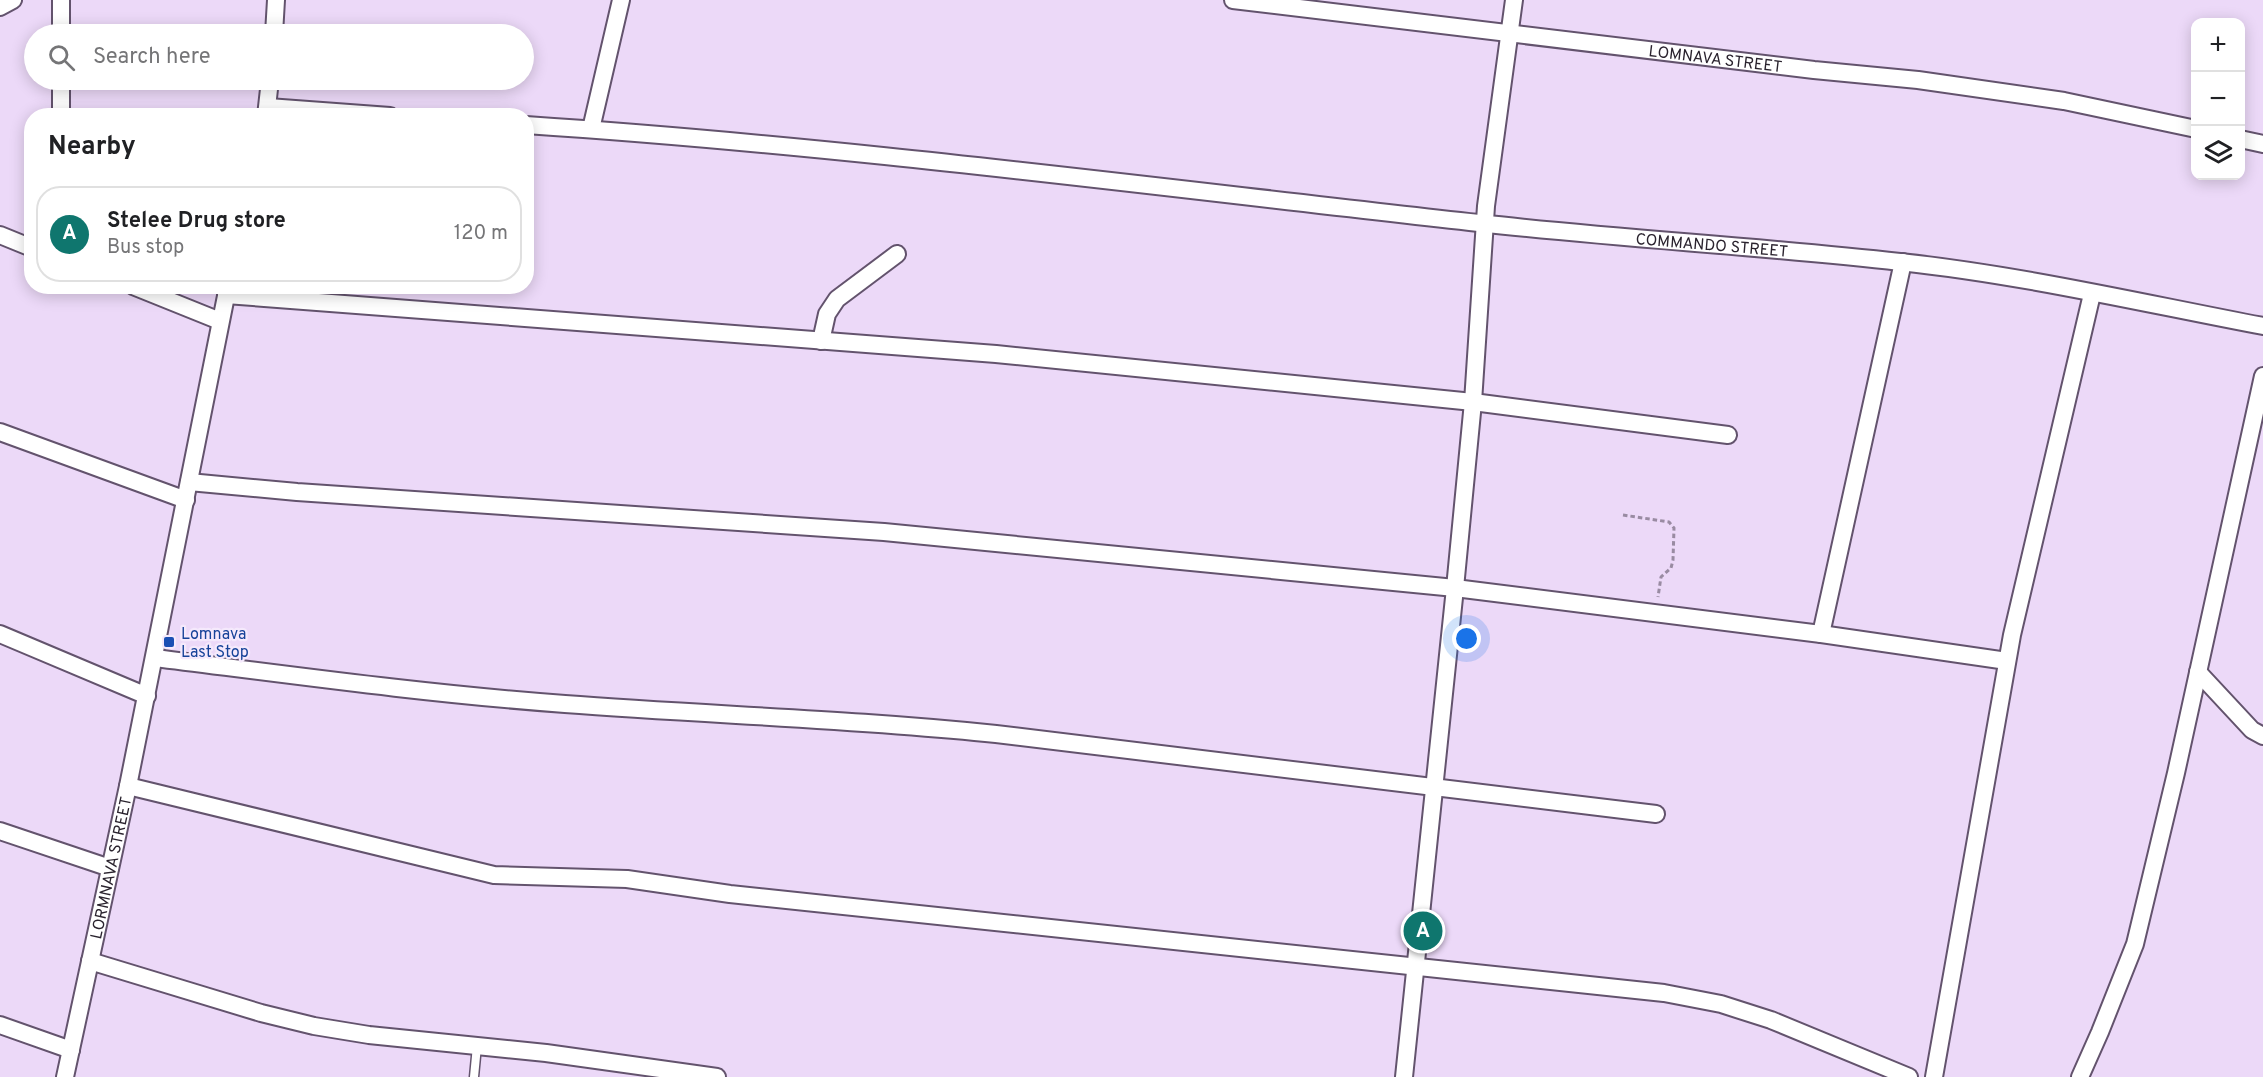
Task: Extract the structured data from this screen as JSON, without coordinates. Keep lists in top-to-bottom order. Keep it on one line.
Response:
{"streets":{"street":["LOMNAVA STREET","COMMANDO STREET","LORMNAVA STREET"]},"places":{"transit":["Lomnava Last Stop"]},"page":{"map_buttons":["+","−"],"search":"Search here","heading":"Nearby","list":[{"mark":"A","name":"Stelee Drug store","note":"Bus stop","value":"120 m"}],"pins":"A"}}
